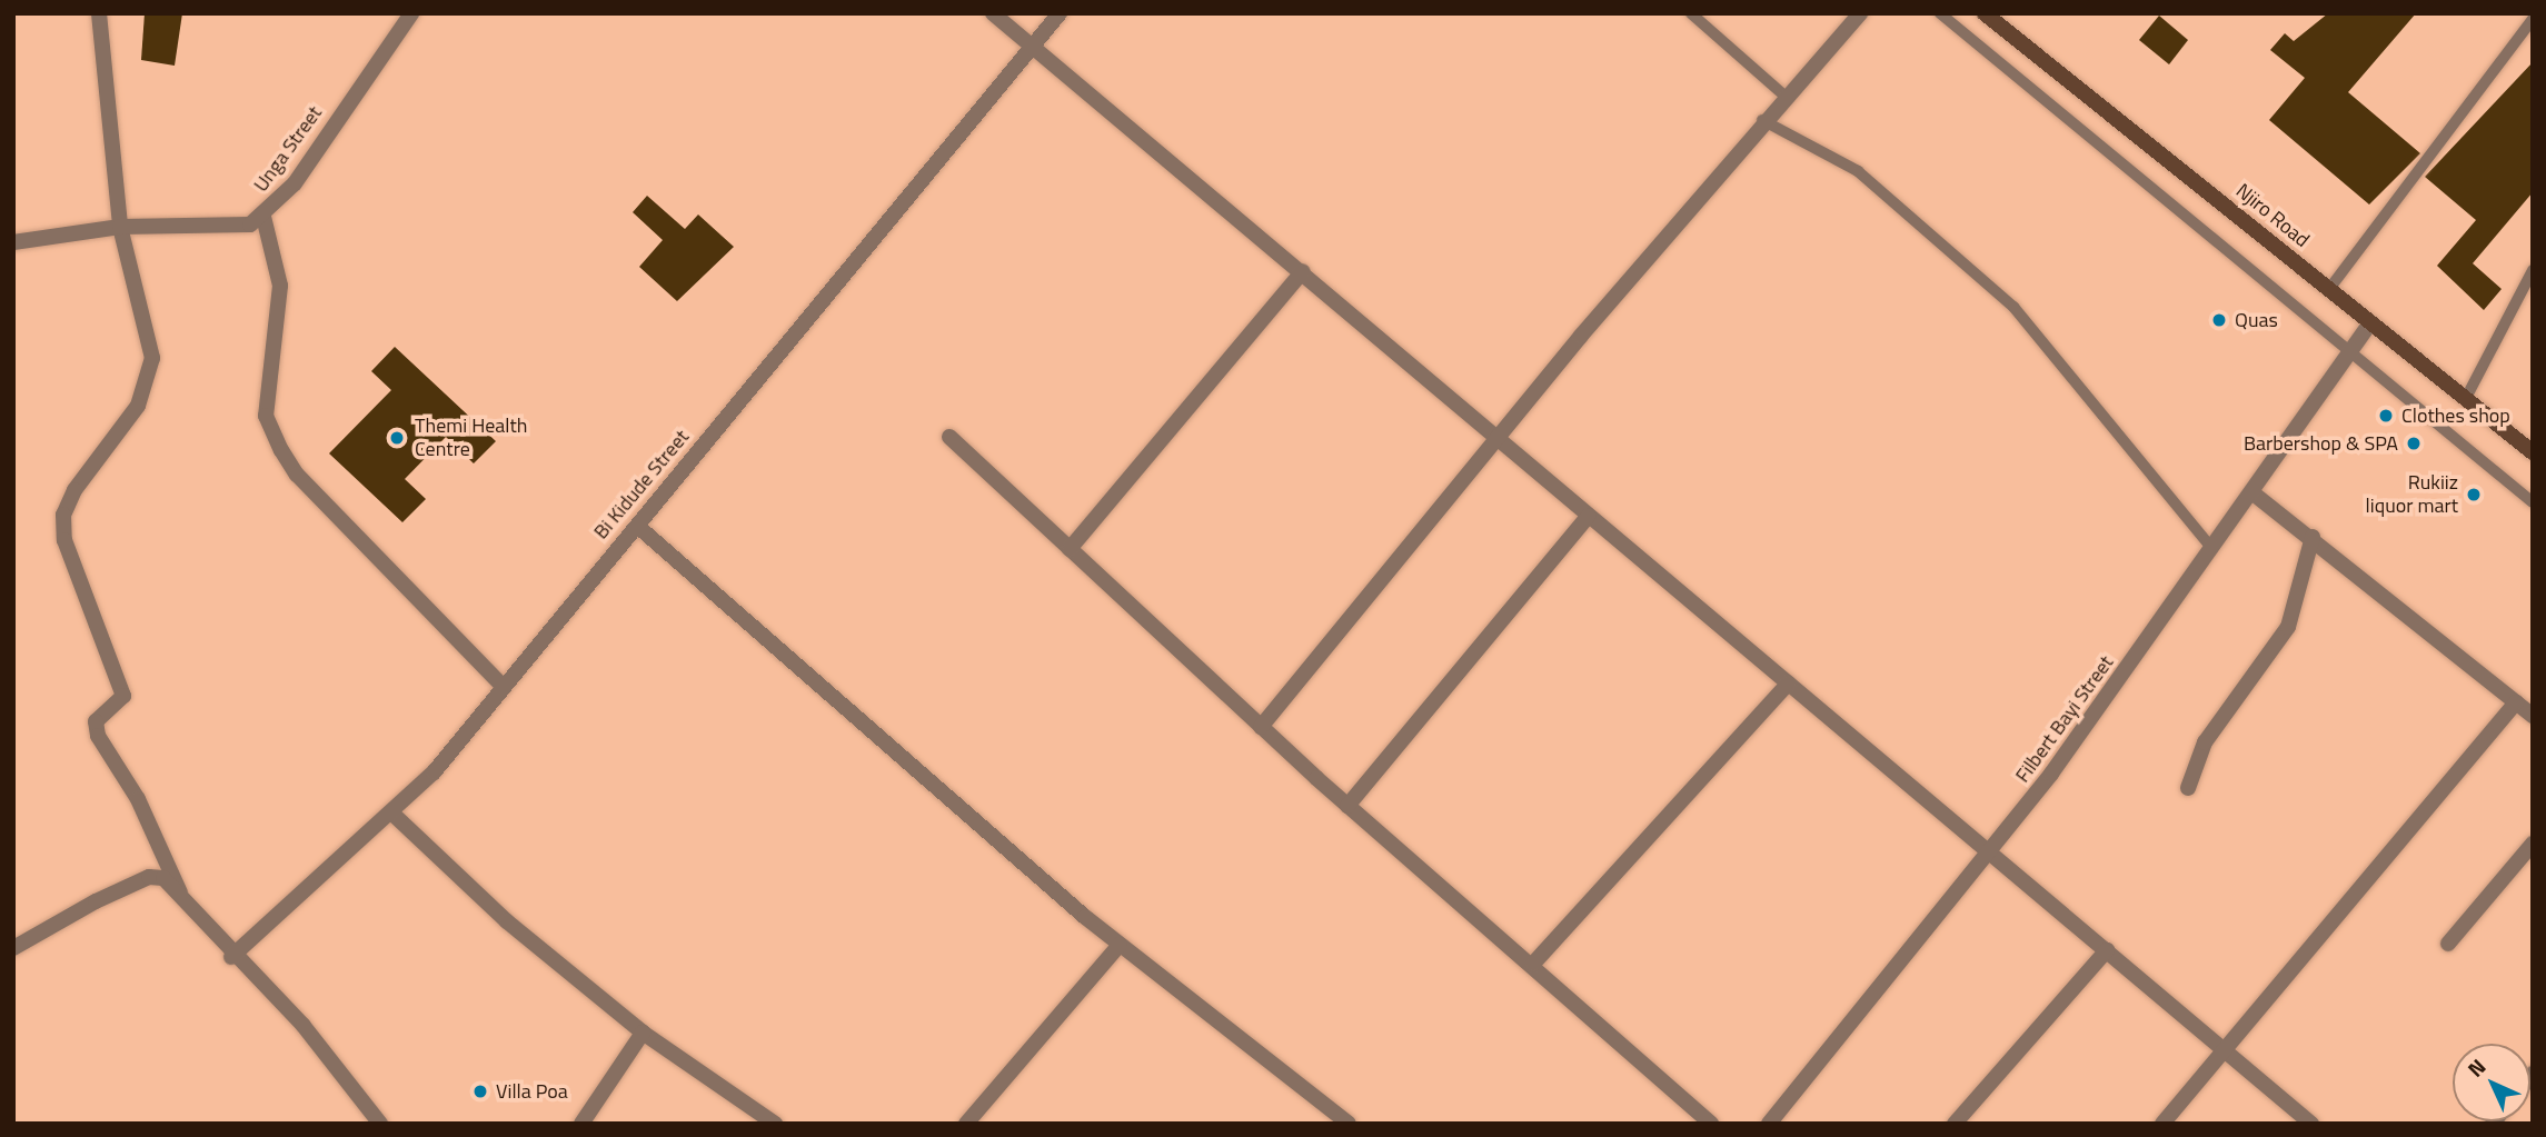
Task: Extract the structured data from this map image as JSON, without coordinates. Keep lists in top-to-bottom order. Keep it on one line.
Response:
{"streets":{"street":["Unga Street","Njiro Road","Bi Kidude Street","Filbert Bayi Street"]},"crossings":[["Njiro Road","Filbert Bayi Street"]],"places":["Quas","Clothes shop","Themi Health Centre","Barbershop & SPA","Rukiiz liquor mart","Villa Poa"],"north":"top left"}
